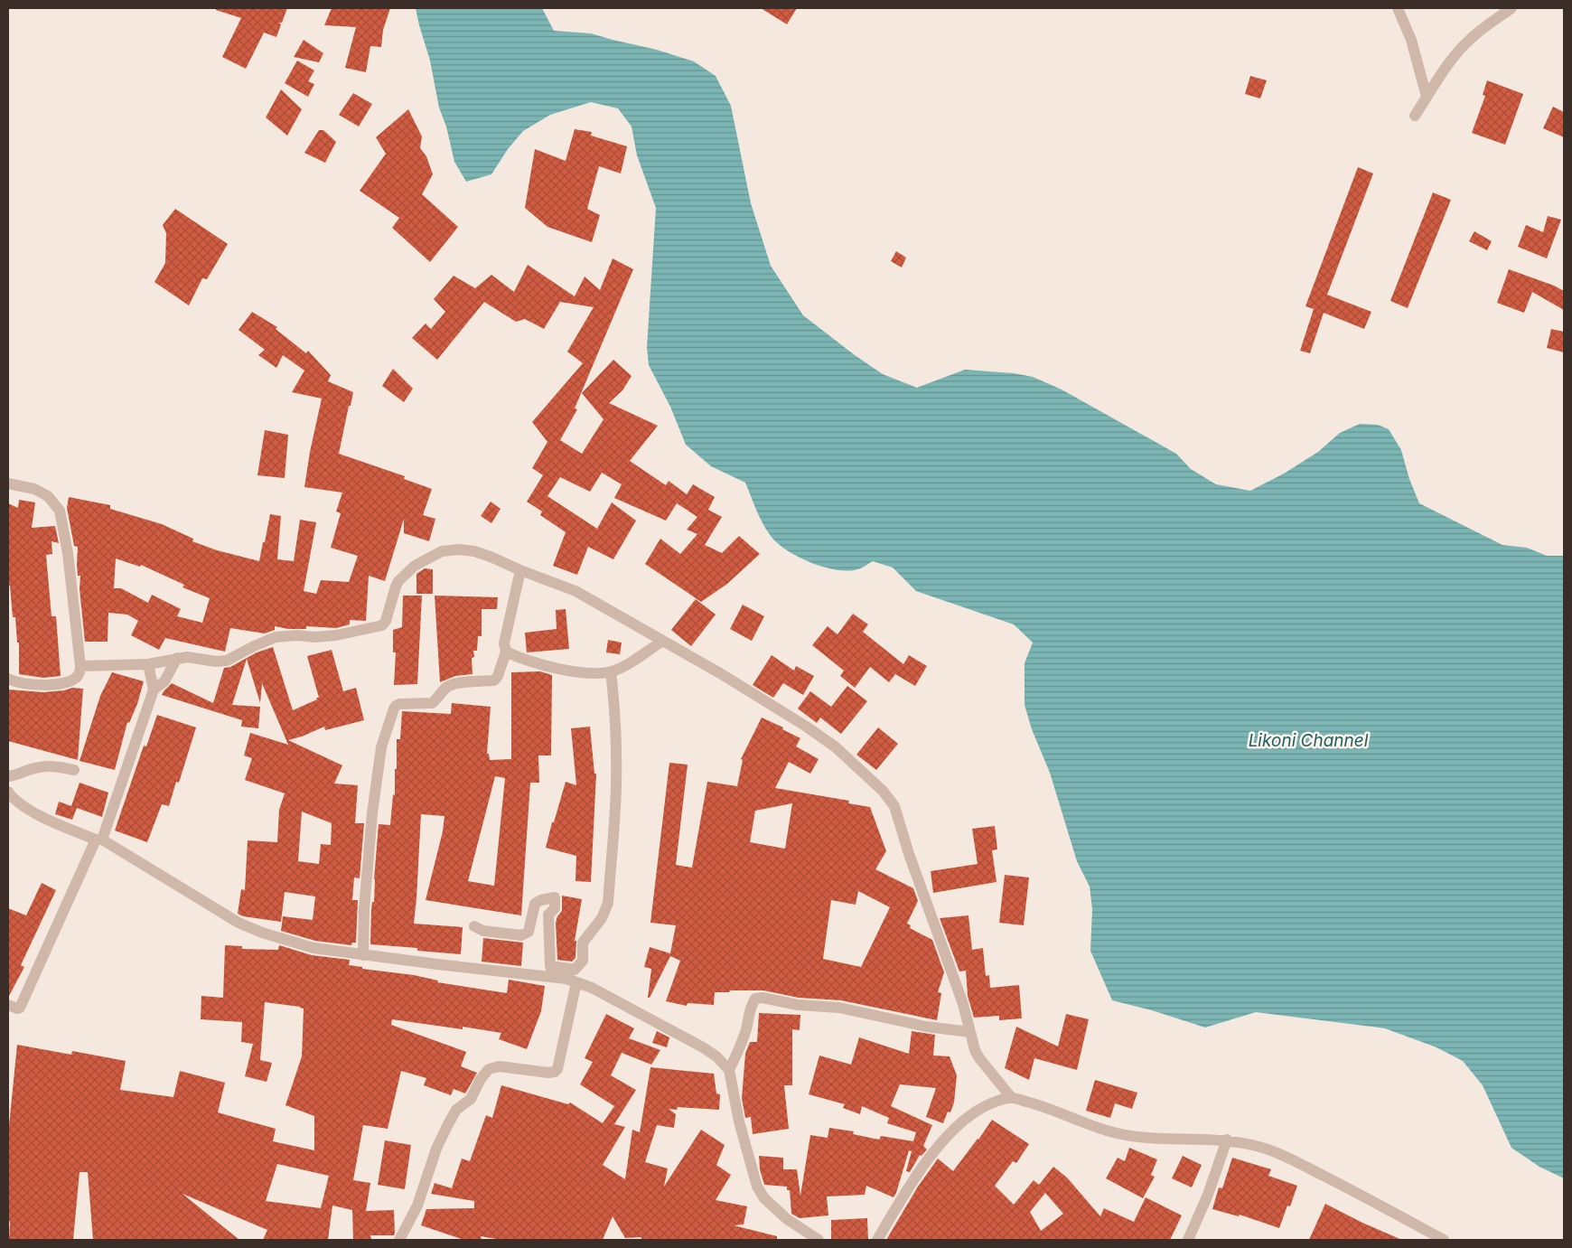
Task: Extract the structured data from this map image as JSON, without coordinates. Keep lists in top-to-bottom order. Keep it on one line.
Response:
{"water":["Likoni Channel"]}
